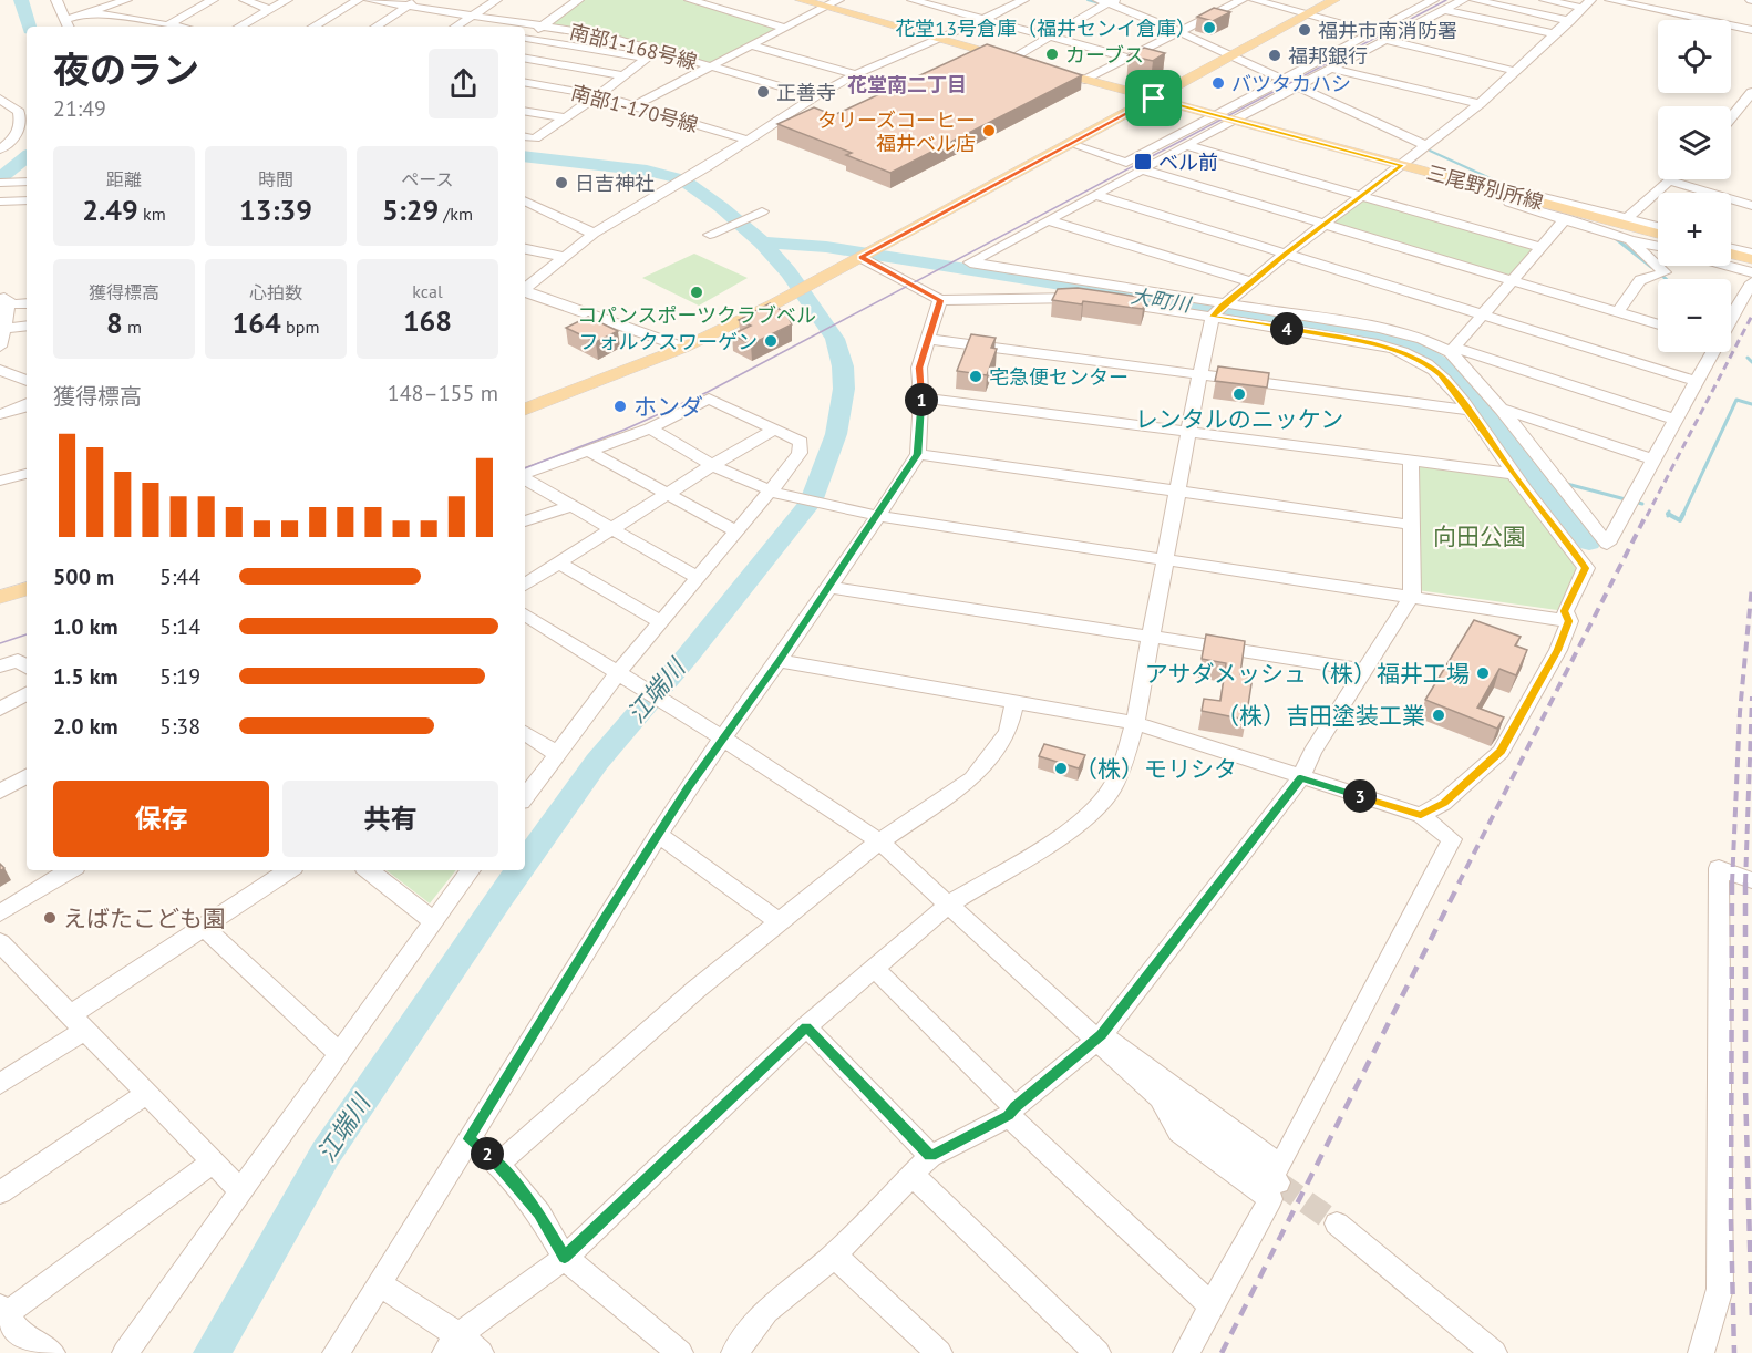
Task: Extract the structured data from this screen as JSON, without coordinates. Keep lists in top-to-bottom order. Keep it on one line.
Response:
{"streets":{"main road":["三尾野別所線"],"street":["南部1-168号線","南部1-170号線"]},"districts":["花堂南二丁目"],"water":["大町川","江端川"],"parks":["向田公園"],"places":{"other":["花堂13号倉庫（福井センイ倉庫）","福井市南消防署","カーブス","福邦銀行","バツタカハシ","正善寺","タリーズコーヒー 福井ベル店","日吉神社","コパンスポーツクラブベル","フォルクスワーゲン","宅急便センター","レンタルのニッケン","ホンダ","アサダメッシュ（株）福井工場","（株）吉田塗装工業","（株）モリシタ","えばたこども園"],"transit":["ベル前"]},"page":{"map_buttons":["+","−"],"heading":["夜のラン","21:49"],"stats":[["距離","2.49 km"],["時間","13:39"],["ペース","5:29 /km"],["獲得標高","8 m"],["心拍数","164 bpm"],["kcal","168"]],"pins":["4","1","3","2"],"chart":["獲得標高","148–155 m"],"list":[{"name":"500 m","note":"5:44"},{"name":"1.0 km","note":"5:14"},{"name":"1.5 km","note":"5:19"},{"name":"2.0 km","note":"5:38"}],"buttons":["保存","共有"]}}
